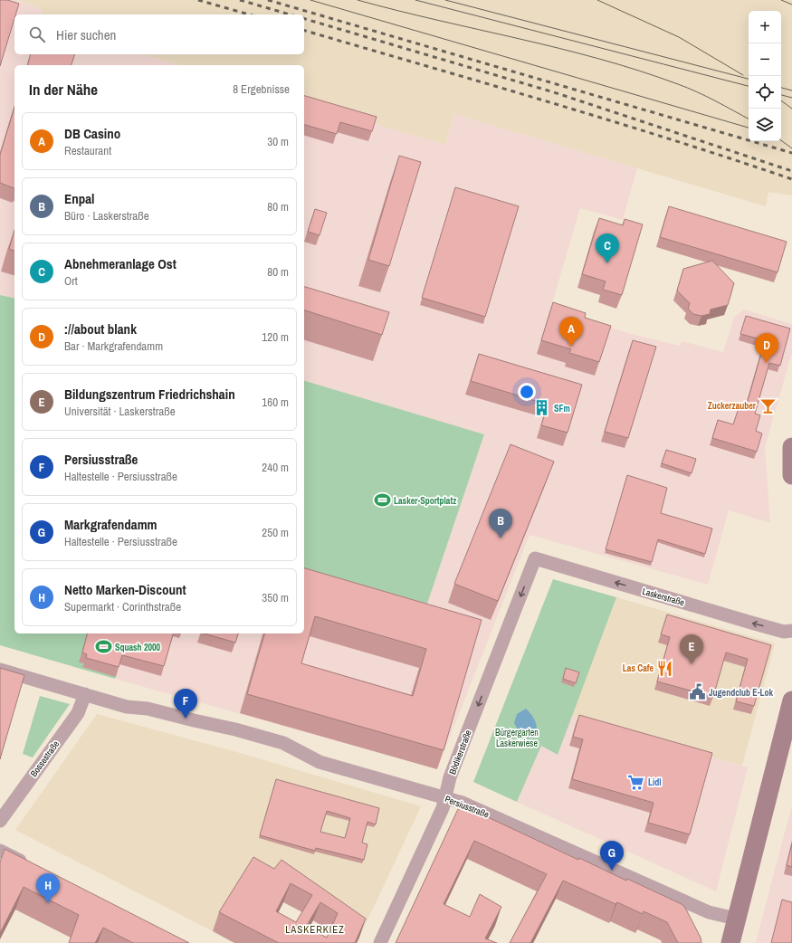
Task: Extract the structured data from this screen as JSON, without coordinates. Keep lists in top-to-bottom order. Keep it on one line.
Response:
{"streets":{"street":["Laskerstraße","Bödikerstraße","Bossestraße","Persiusstraße"]},"crossings":[["Laskerstraße","Bödikerstraße"],["Bödikerstraße","Persiusstraße"],["Bossestraße","Persiusstraße"]],"one_way":["Laskerstraße","Bödikerstraße"],"districts":["LASKERKIEZ"],"parks":["Bürgergarten Laskerwiese"],"places":{"bar":["Zuckerzauber"],"building":["SFm"],"sports":["Lasker-Sportplatz","Squash 2000"],"restaurant":["Las Cafe"],"public building":["Jugendclub E-Lok"],"supermarket":["Lidl"]},"page":{"map_buttons":["+","−"],"search":"Hier suchen","heading":["In der Nähe","8 Ergebnisse"],"list":[{"mark":"A","name":"DB Casino","note":"Restaurant","value":"30 m"},{"mark":"B","name":"Enpal","note":"Büro · Laskerstraße","value":"80 m"},{"mark":"C","name":"Abnehmeranlage Ost","note":"Ort","value":"80 m"},{"mark":"D","name":"://about blank","note":"Bar · Markgrafendamm","value":"120 m"},{"mark":"E","name":"Bildungszentrum Friedrichshain","note":"Universität · Laskerstraße","value":"160 m"},{"mark":"F","name":"Persiusstraße","note":"Haltestelle · Persiusstraße","value":"240 m"},{"mark":"G","name":"Markgrafendamm","note":"Haltestelle · Persiusstraße","value":"250 m"},{"mark":"H","name":"Netto Marken-Discount","note":"Supermarkt · Corinthstraße","value":"350 m"}],"pins":["C","A","D","B","E","F","G","H"]}}
